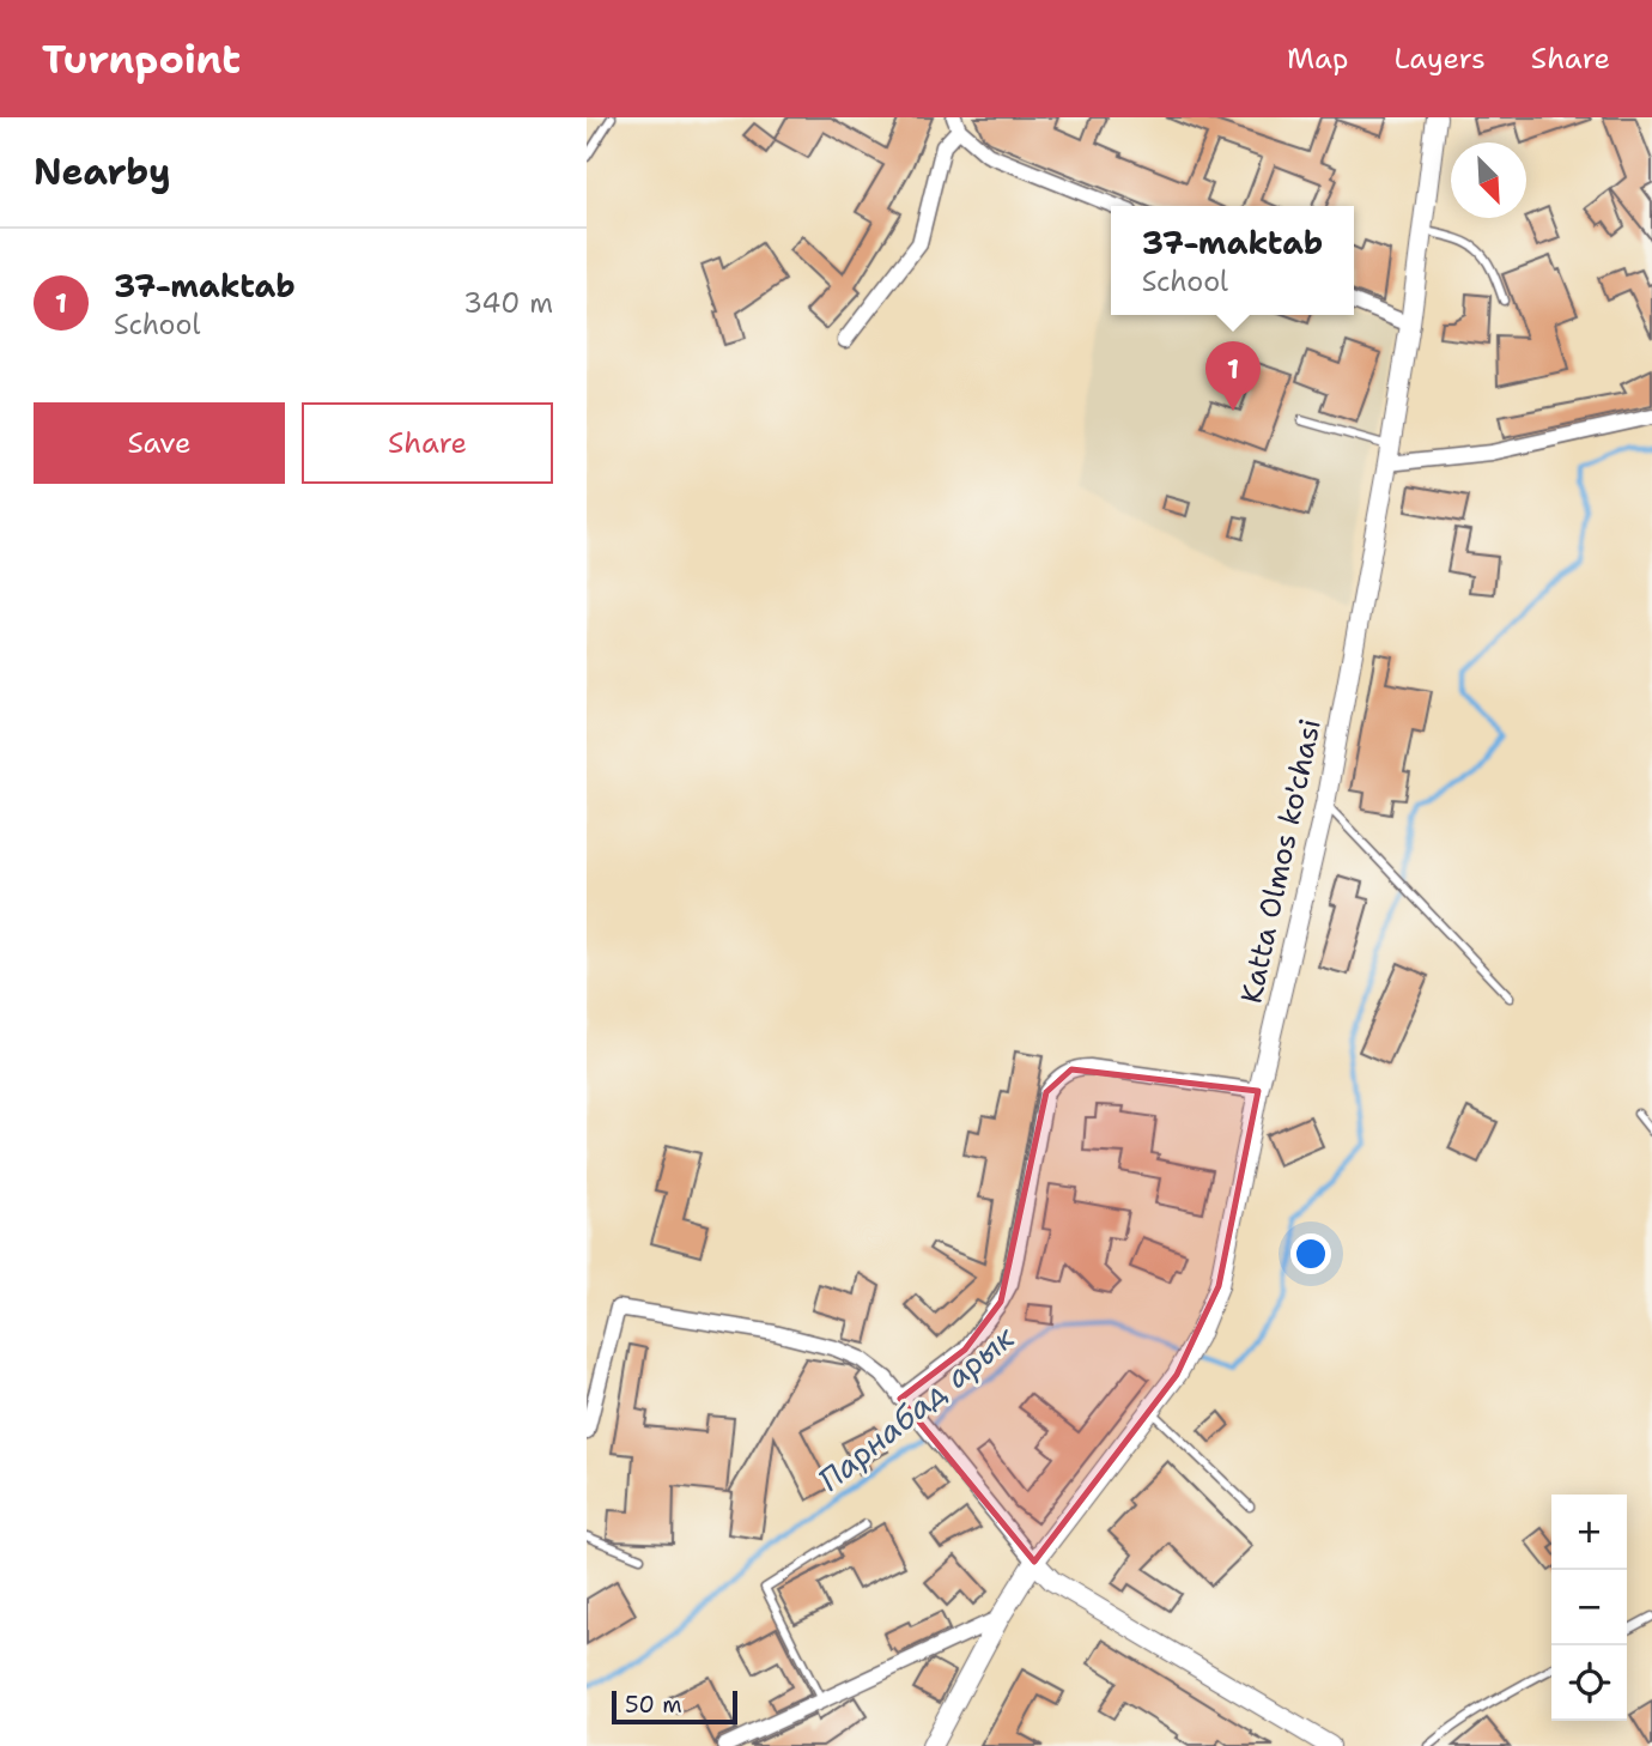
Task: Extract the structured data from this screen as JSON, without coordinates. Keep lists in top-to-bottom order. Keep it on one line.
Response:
{"streets":{"street":["Katta Olmos ko'chasi"]},"water":["Парнабад арык"],"scale_bar":"50 m","north":"bottom right","page":{"header":"Turnpoint","nav":["Map","Layers","Share"],"heading":"Nearby","popup":["37-maktab","School"],"list":[{"mark":"1","name":"37-maktab","note":"School","value":"340 m"}],"pins":"1","buttons":["Save","Share"],"map_buttons":["+","−"],"scale":"50 m"}}
